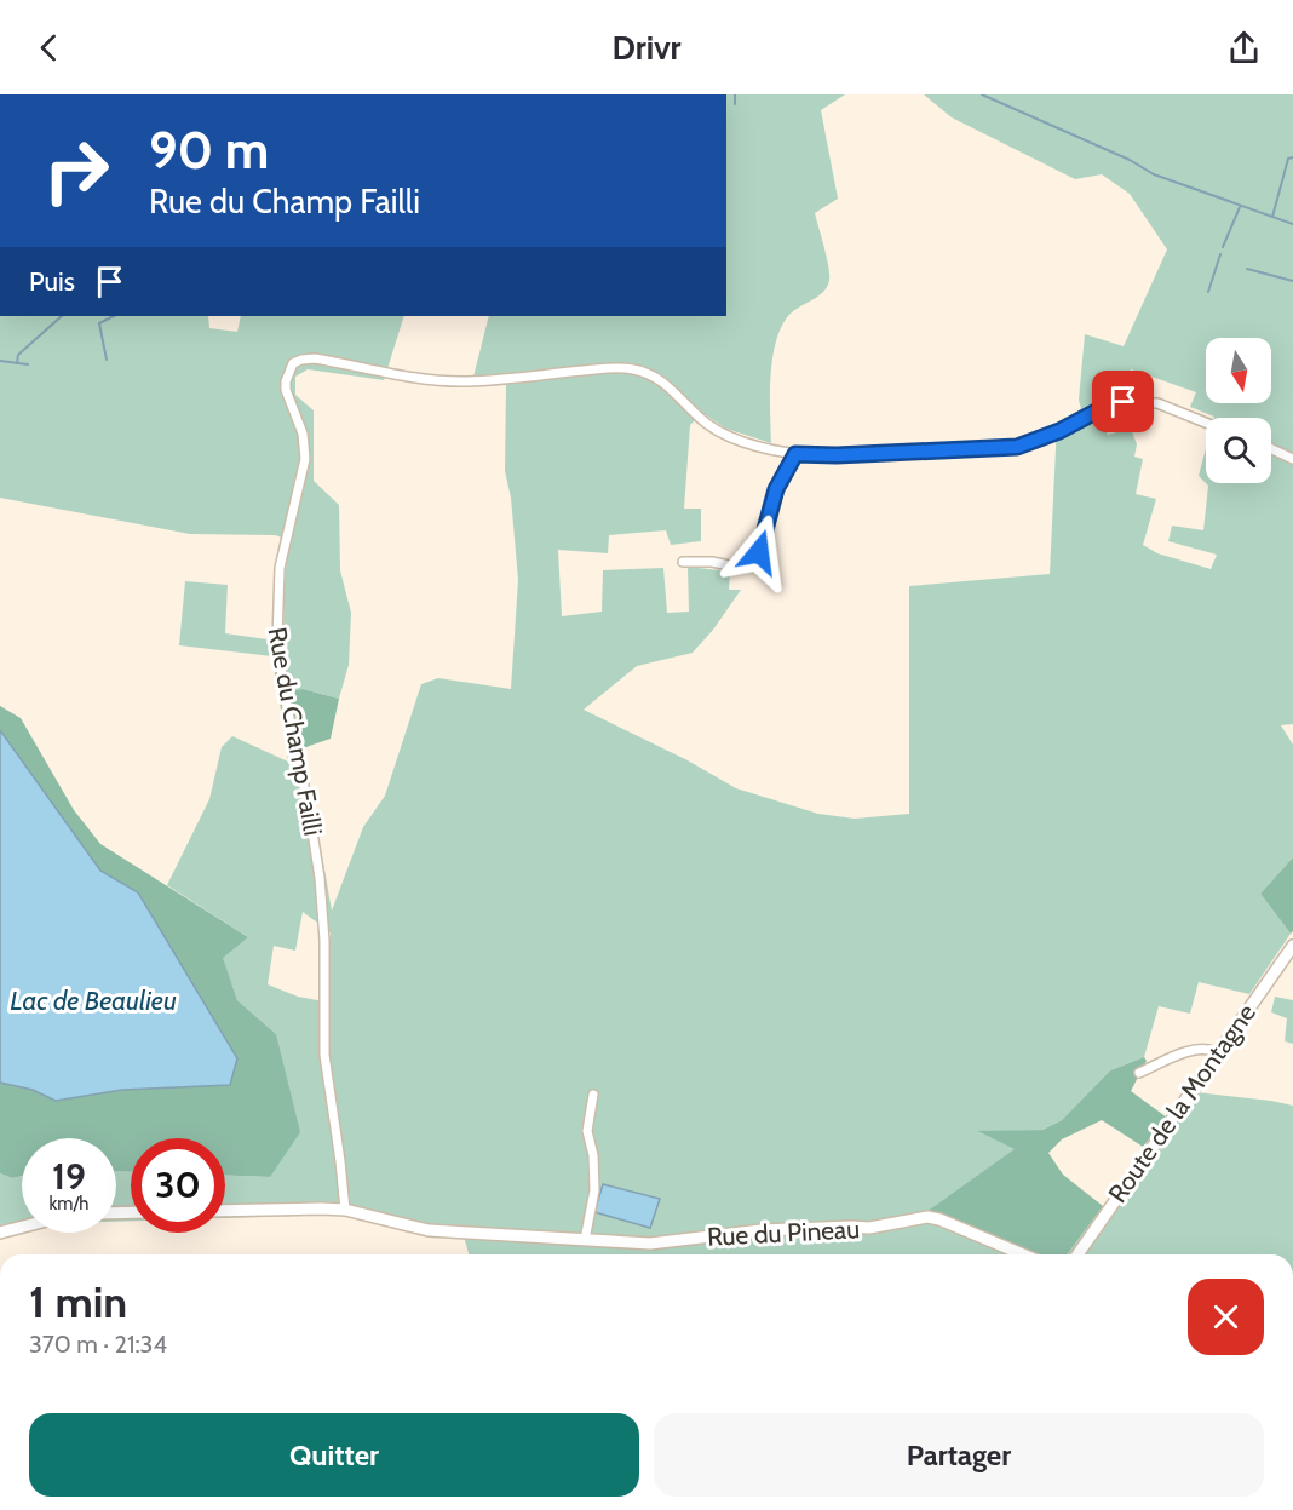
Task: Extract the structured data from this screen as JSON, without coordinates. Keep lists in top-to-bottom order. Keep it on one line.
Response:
{"streets":{"street":["Rue du Champ Failli","Route de la Montagne","Rue du Pineau"]},"crossings":[["Rue du Champ Failli","Rue du Pineau"]],"water":["Lac de Beaulieu"],"north":"bottom","page":{"header":"Drivr","turn":["90 m","Rue du Champ Failli"],"then":"Puis","speed":"19 km/h","limit":"30","heading":["1 min","370 m · 21:34"],"buttons":["Quitter","Partager"]}}
